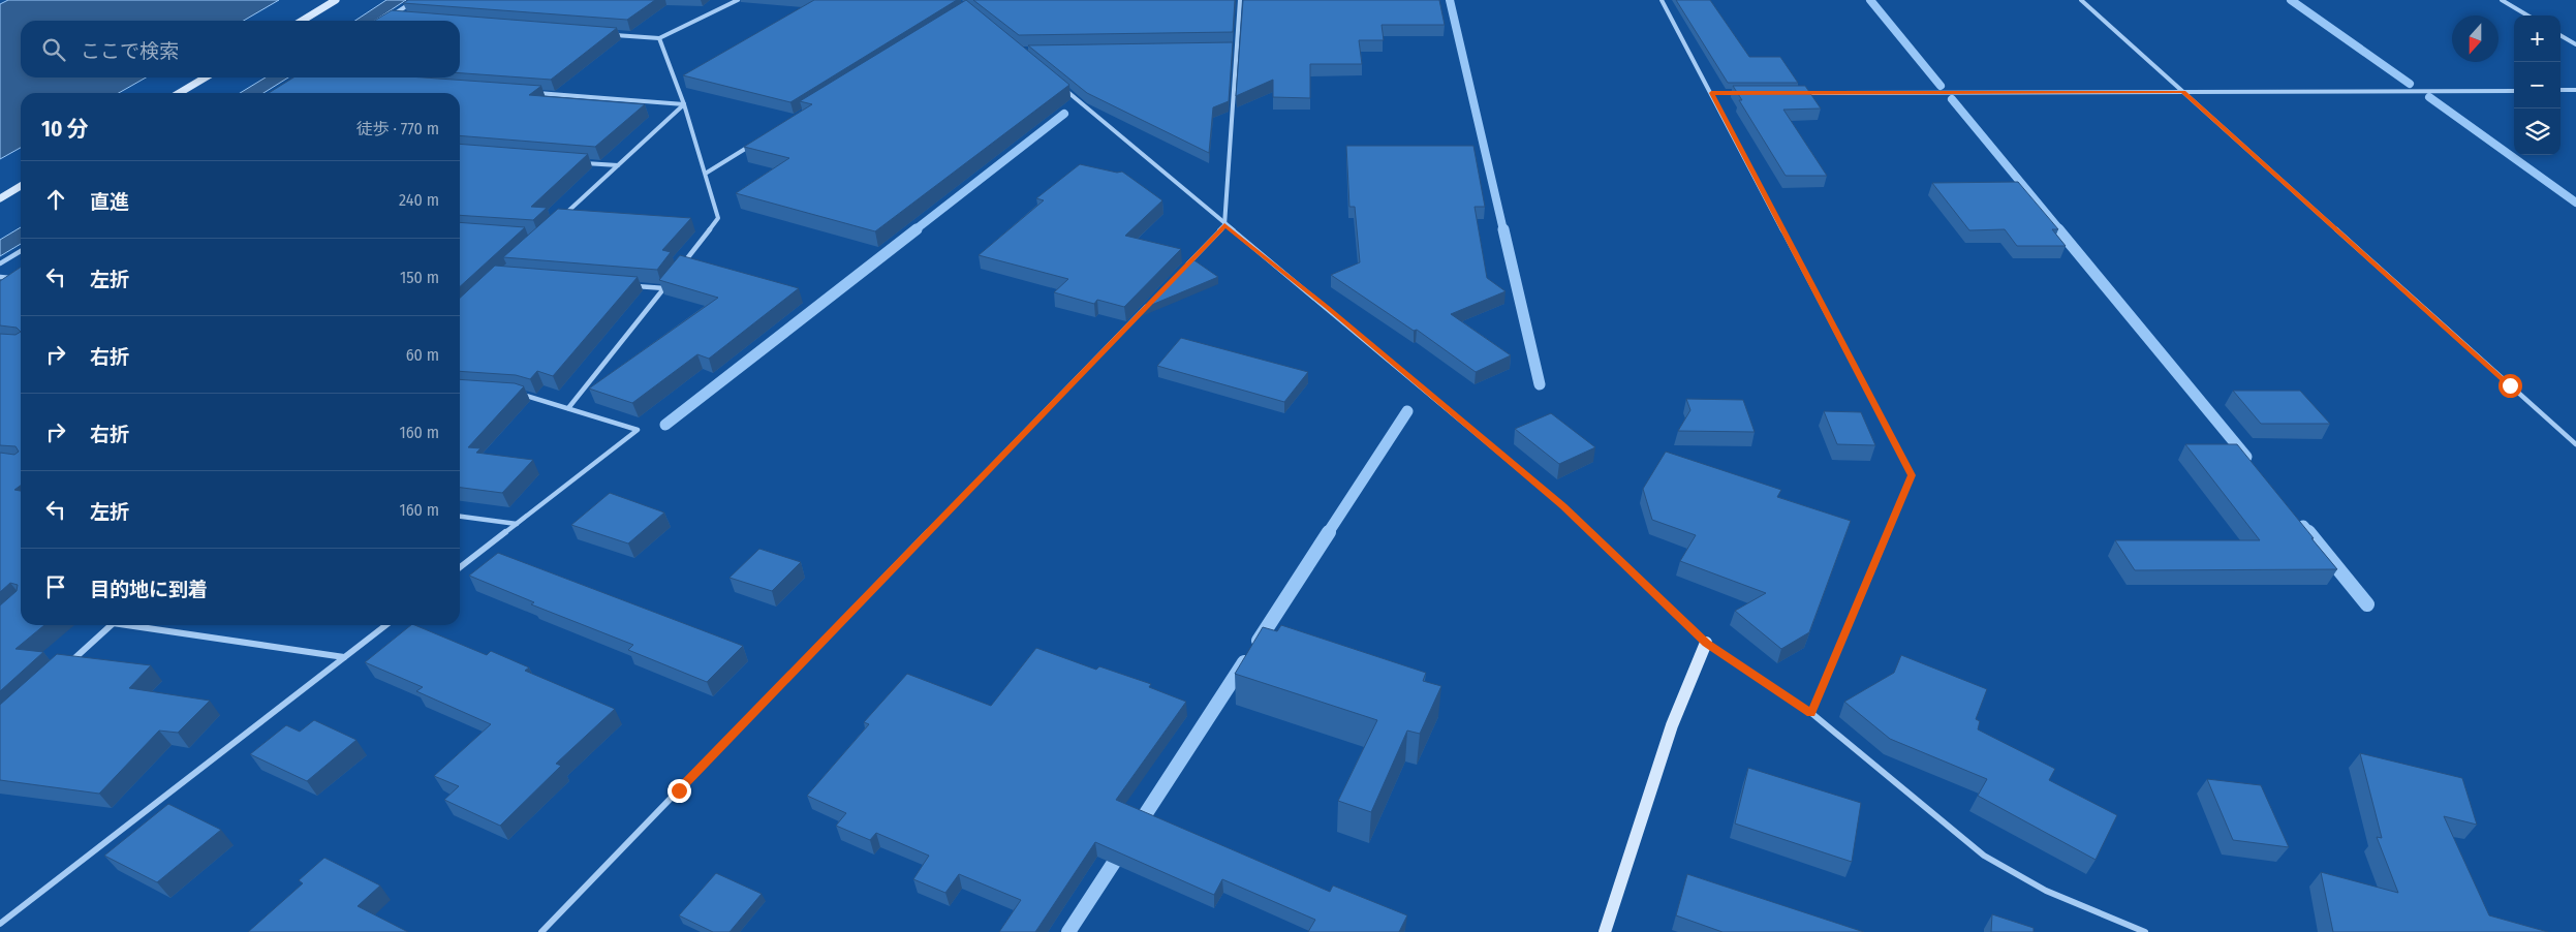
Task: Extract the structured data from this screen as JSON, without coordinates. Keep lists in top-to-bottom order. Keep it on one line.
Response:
{"north":"bottom","page":{"map_buttons":["+","−"],"search":"ここで検索","heading":["10 分","徒歩 · 770 m"],"list":[["直進","240 m"],["左折","150 m"],["右折","60 m"],["右折","160 m"],["左折","160 m"],"目的地に到着"]}}
